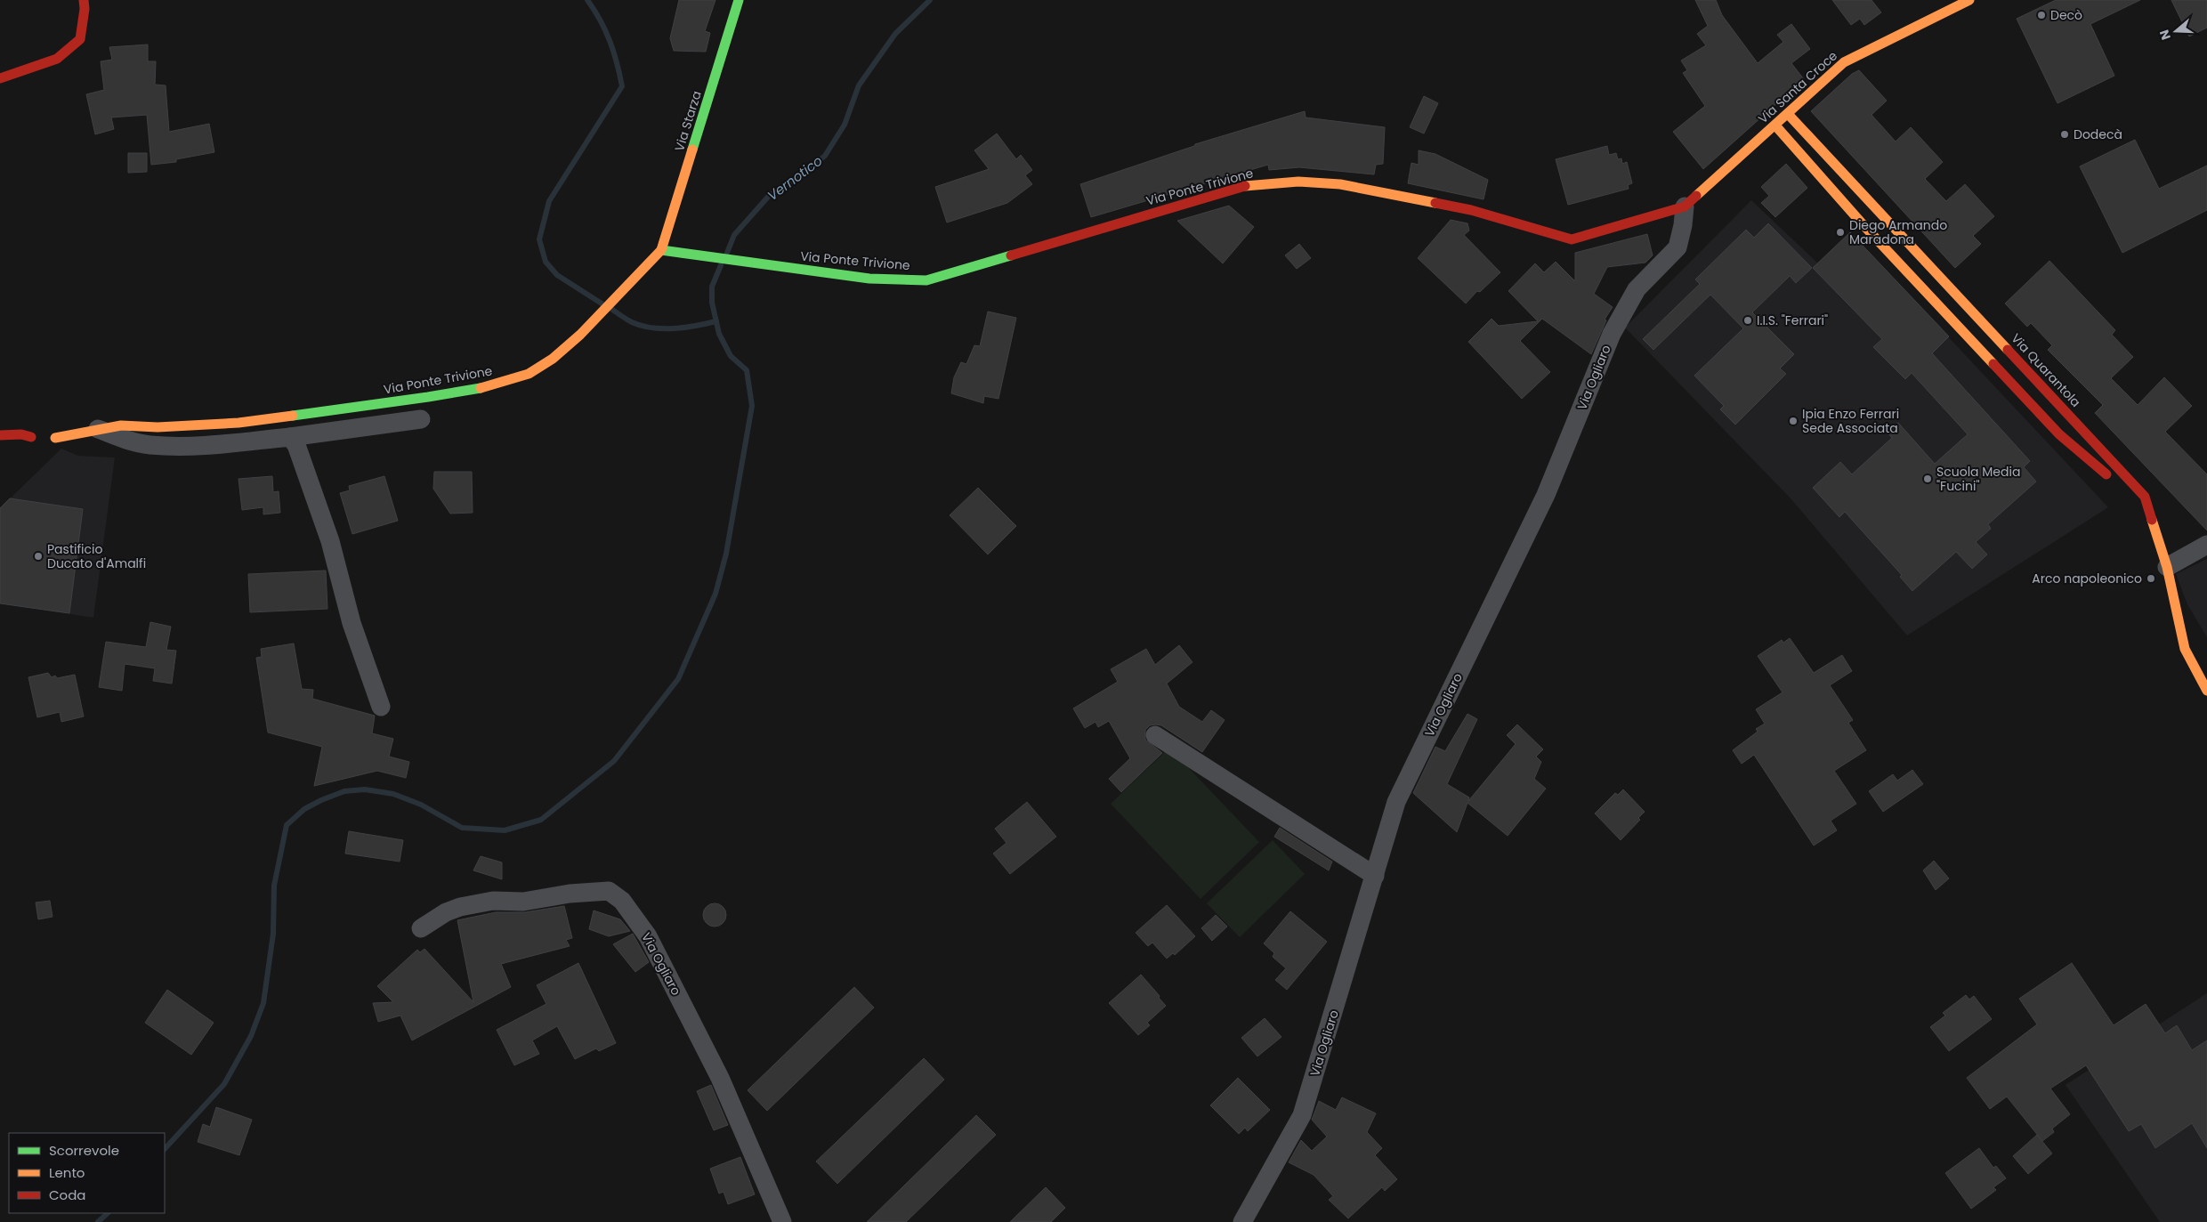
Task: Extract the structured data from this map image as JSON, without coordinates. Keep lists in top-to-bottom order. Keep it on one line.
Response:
{"streets":{"street":["Via Santa Croce","Via Starza","Via Ponte Trivione","Via Quarantola","Via Ogliaro"]},"crossings":[["Via Santa Croce","Via Ponte Trivione"],["Via Santa Croce","Via Quarantola"],["Via Santa Croce","Via Ogliaro"],["Via Starza","Via Ponte Trivione"],["Via Ponte Trivione","Via Ogliaro"]],"water":["Vernotico"],"places":["Decò","Dodecà","Diego Armando Maradona","I.I.S. \"Ferrari\"","Ipia Enzo Ferrari Sede Associata","Scuola Media \"Fucini\"","Pastificio Ducato d'Amalfi","Arco napoleonico"],"legend":["Scorrevole","Lento","Coda"],"north":"left"}
